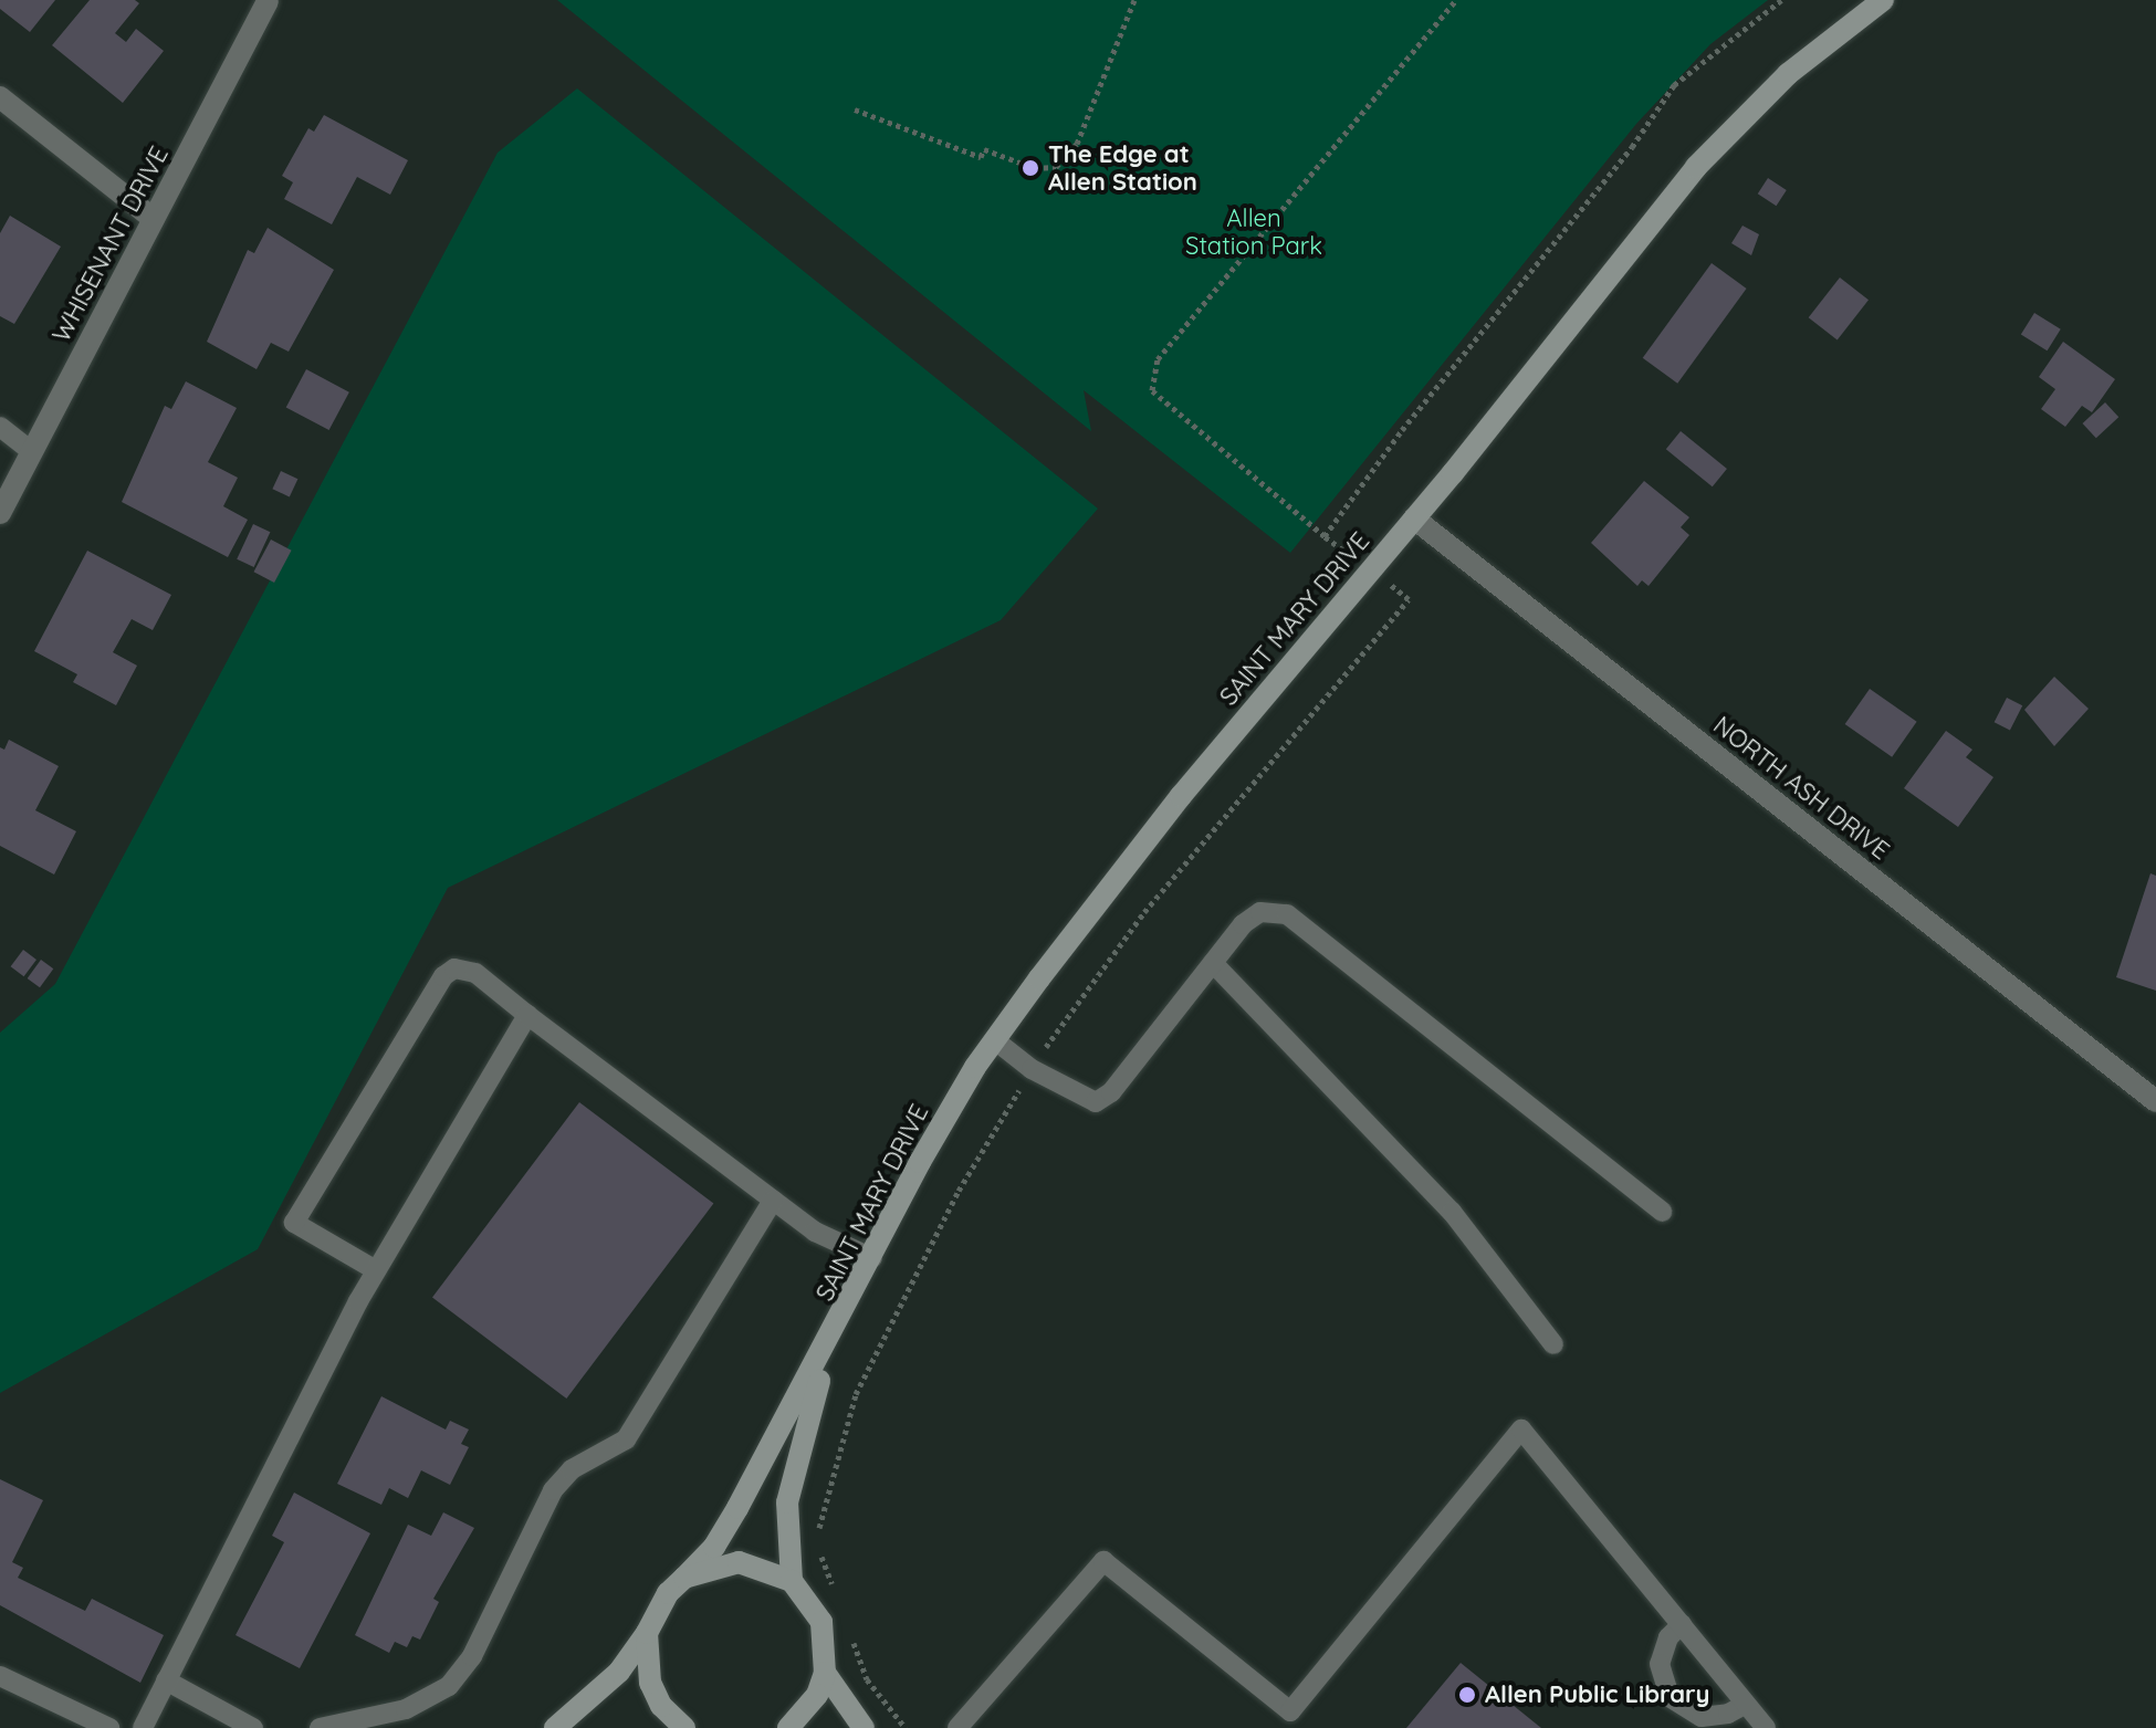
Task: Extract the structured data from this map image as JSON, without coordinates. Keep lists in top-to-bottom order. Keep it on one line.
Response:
{"streets":{"street":["WHISENANT DRIVE","SAINT MARY DRIVE","NORTH ASH DRIVE"]},"crossings":[["SAINT MARY DRIVE","NORTH ASH DRIVE"]],"parks":["Allen Station Park"],"places":["The Edge at Allen Station","Allen Public Library"]}
